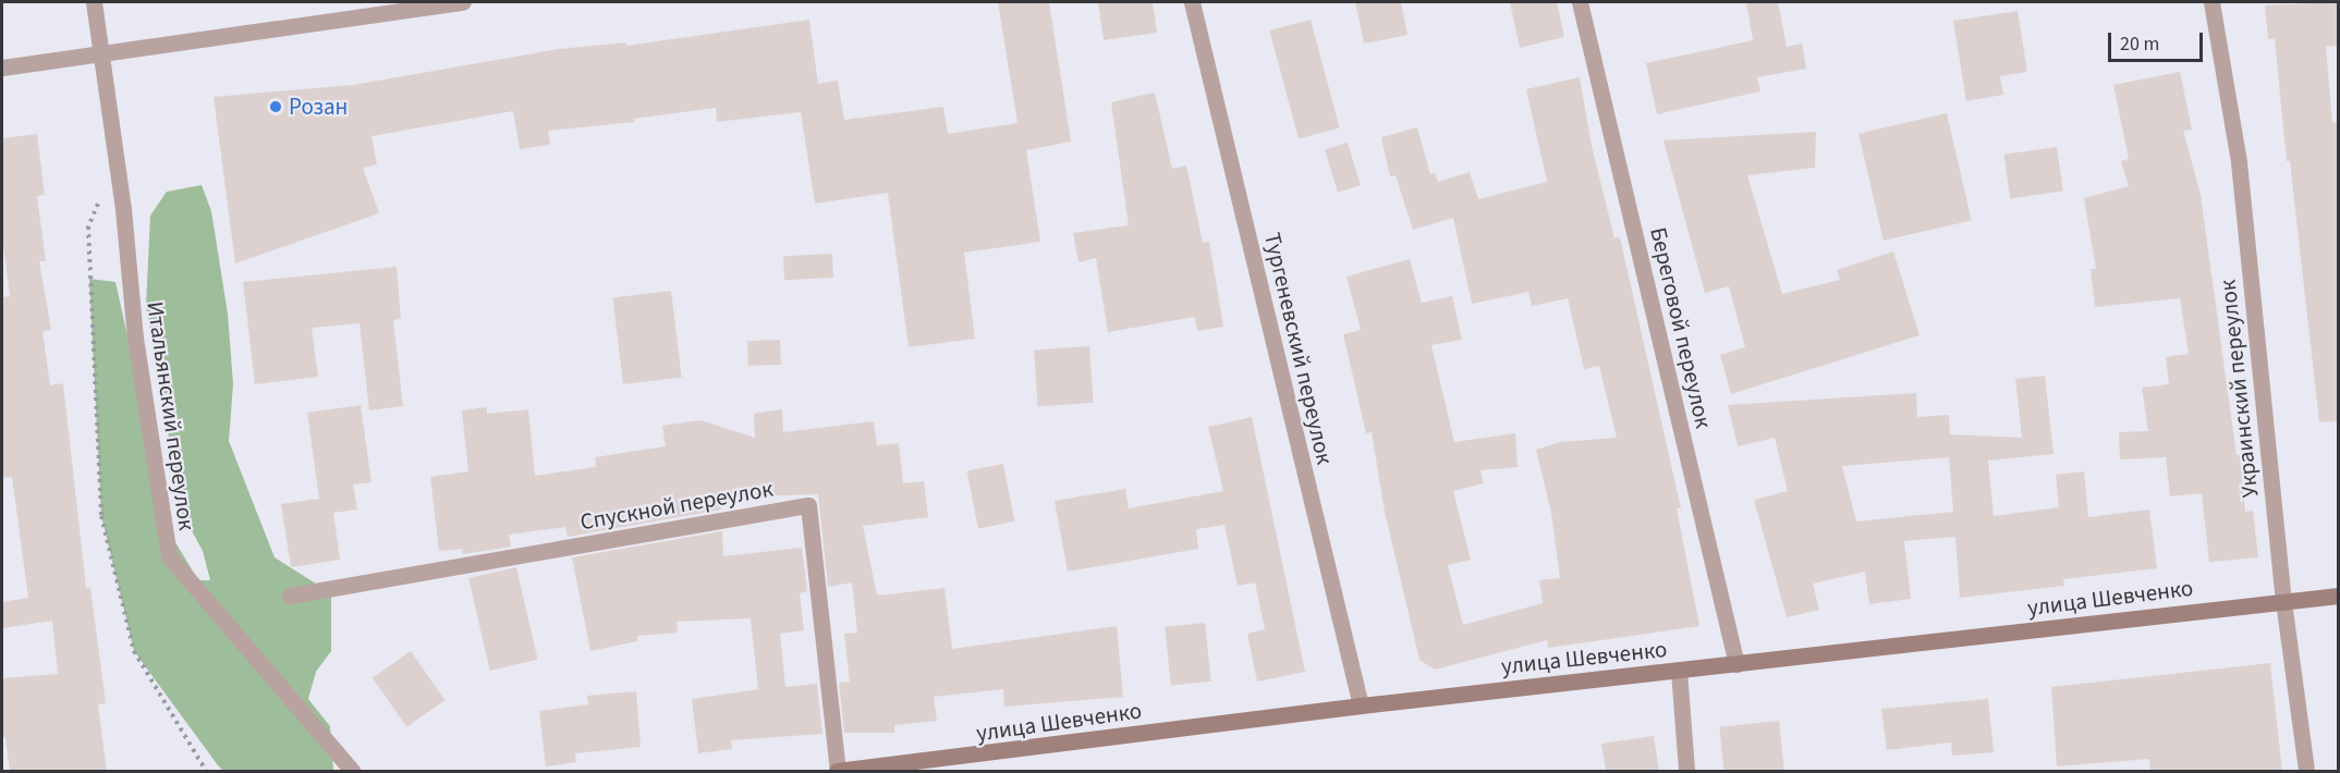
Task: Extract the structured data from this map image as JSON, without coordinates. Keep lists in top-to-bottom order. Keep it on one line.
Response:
{"streets":{"street":["Береговой переулок","Тургеневский переулок","Украинский переулок","Итальянский переулок","Спускной переулок","улица Шевченко"]},"crossings":[["Береговой переулок","улица Шевченко"],["Тургеневский переулок","улица Шевченко"],["Украинский переулок","улица Шевченко"],["Спускной переулок","улица Шевченко"]],"places":["Розан"],"scale_bar":"20 m"}
